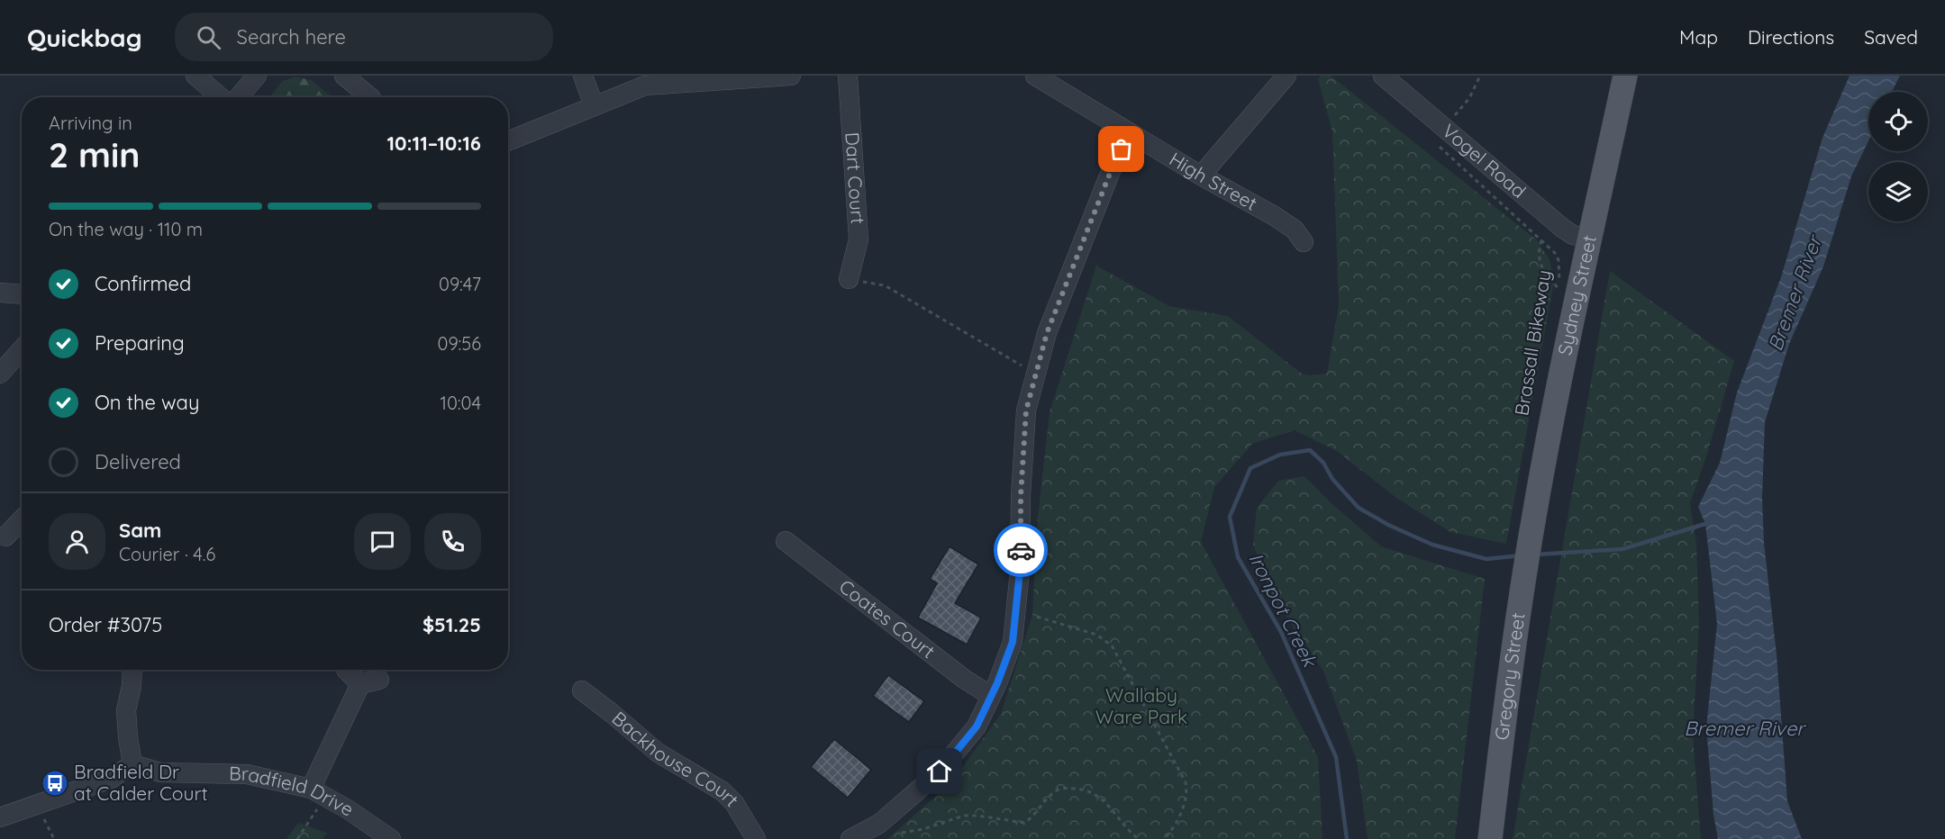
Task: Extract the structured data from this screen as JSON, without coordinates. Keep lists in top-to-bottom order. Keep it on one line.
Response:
{"streets":{"main road":["Sydney Street","Gregory Street"],"street":["Vogel Road","Dart Court","High Street","Coates Court","Backhouse Court","Bradfield Drive"],"path":["Brassall Bikeway"]},"crossings":[["Vogel Road","Sydney Street"],["Sydney Street","Gregory Street"]],"water":["Bremer River","Ironpot Creek"],"parks":["Wallaby Ware Park"],"places":{"bus stop":["Bradfield Dr at Calder Court"]},"page":{"header":"Quickbag","search":"Search here","nav":["Map","Directions","Saved"],"heading":["2 min","Arriving in","10:11–10:16"],"panel":["Sam","Courier · 4.6","Order #3075","$51.25"],"bar":"On the way · 110 m","list":[["Confirmed","09:47"],["Preparing","09:56"],["On the way","10:04"],"Delivered"]}}
